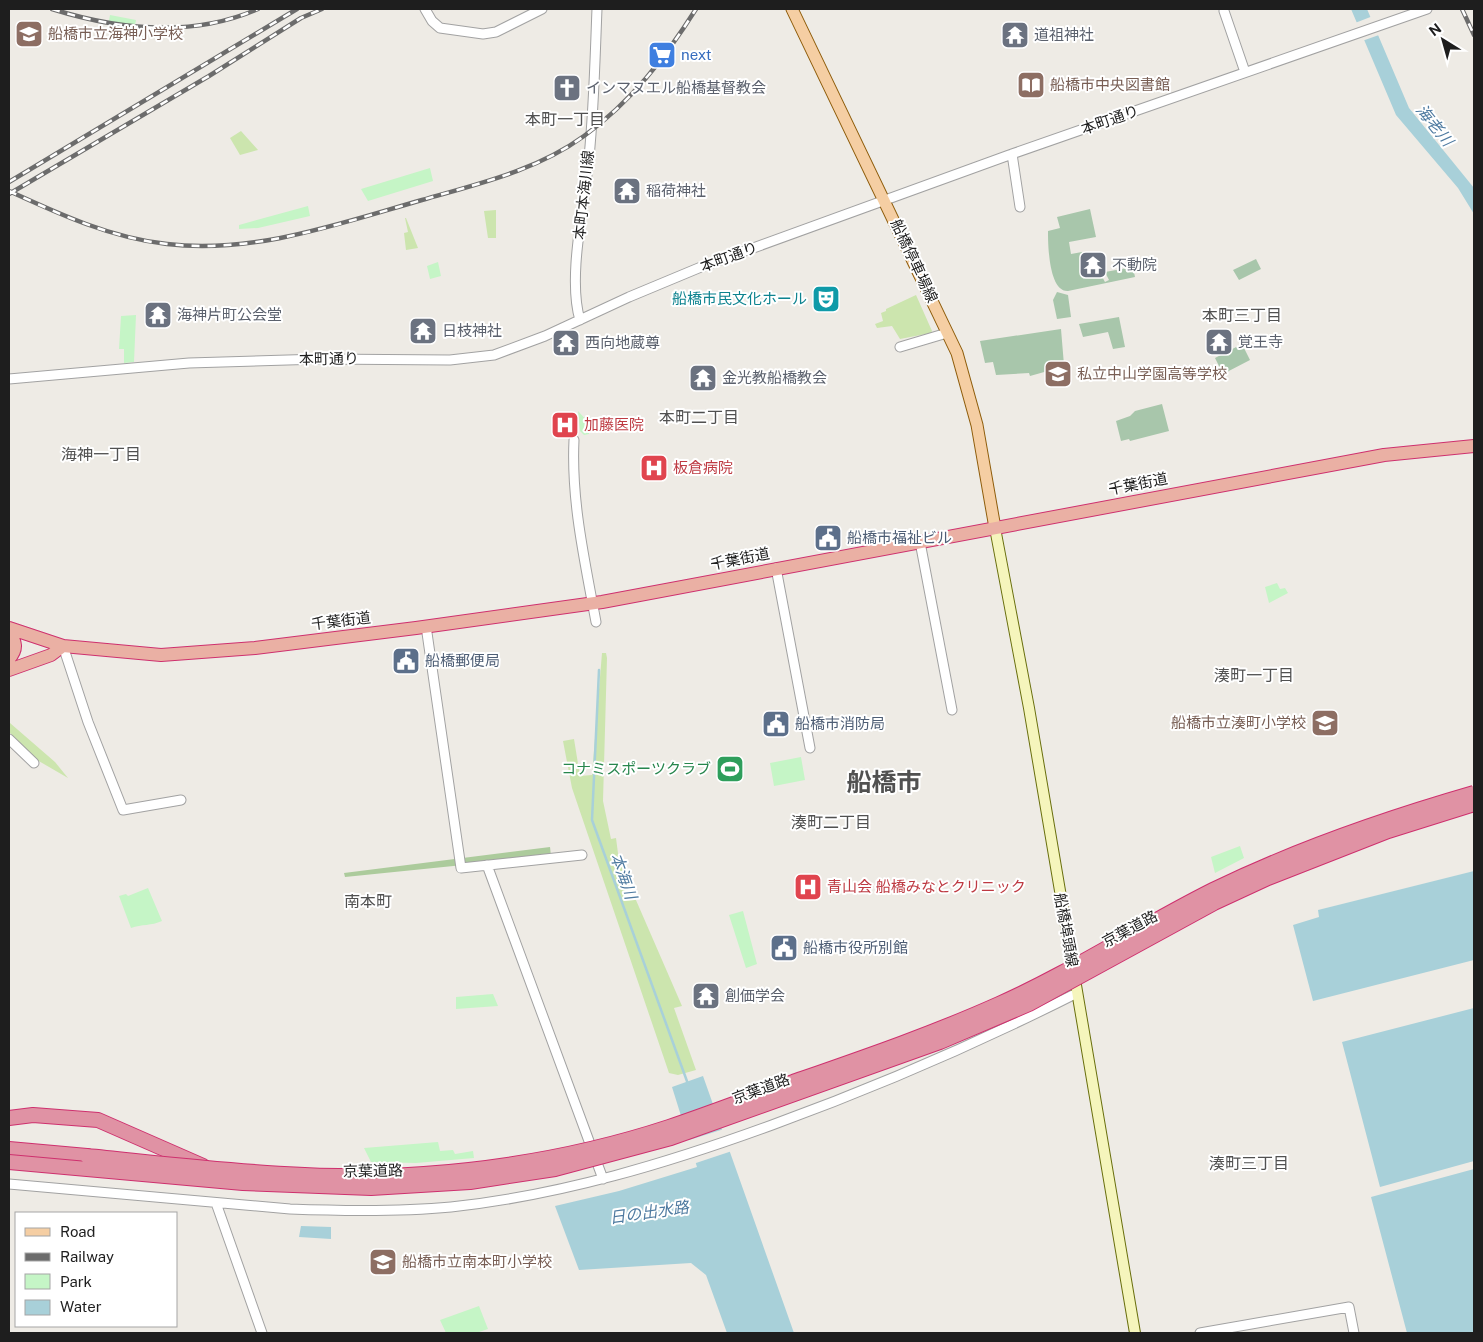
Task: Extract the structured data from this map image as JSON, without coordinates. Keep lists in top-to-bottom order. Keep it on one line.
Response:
{"streets":{"highway":["千葉街道","京葉道路"],"main road":["船橋停車場線","船橋埠頭線"],"street":["本町通り","本町本海川線"]},"crossings":[["本町通り","本町本海川線"],["本町通り","船橋停車場線"],["船橋停車場線","千葉街道"],["船橋停車場線","船橋埠頭線"],["千葉街道","船橋埠頭線"]],"districts":["本町一丁目","本町三丁目","本町二丁目","海神一丁目","湊町一丁目","船橋市","湊町二丁目","南本町","湊町三丁目"],"water":["海老川","本海川","日の出水路"],"places":{"school or university":["船橋市立海神小学校","私立中山学園高等学校","船橋市立湊町小学校","船橋市立南本町小学校"],"temple":["道祖神社","稲荷神社","不動院","海神片町公会堂","日枝神社","覚王寺","西向地蔵尊","金光教船橋教会","創価学会"],"supermarket":["next"],"library":["船橋市中央図書館"],"church":["インマヌエル船橋基督教会"],"theatre":["船橋市民文化ホール"],"hospital":["加藤医院","板倉病院","青山会 船橋みなとクリニック"],"public building":["船橋市福祉ビル","船橋郵便局","船橋市消防局","船橋市役所別館"],"sports":["コナミスポーツクラブ"]},"legend":["Road","Railway","Park","Water"],"north":"top left"}
